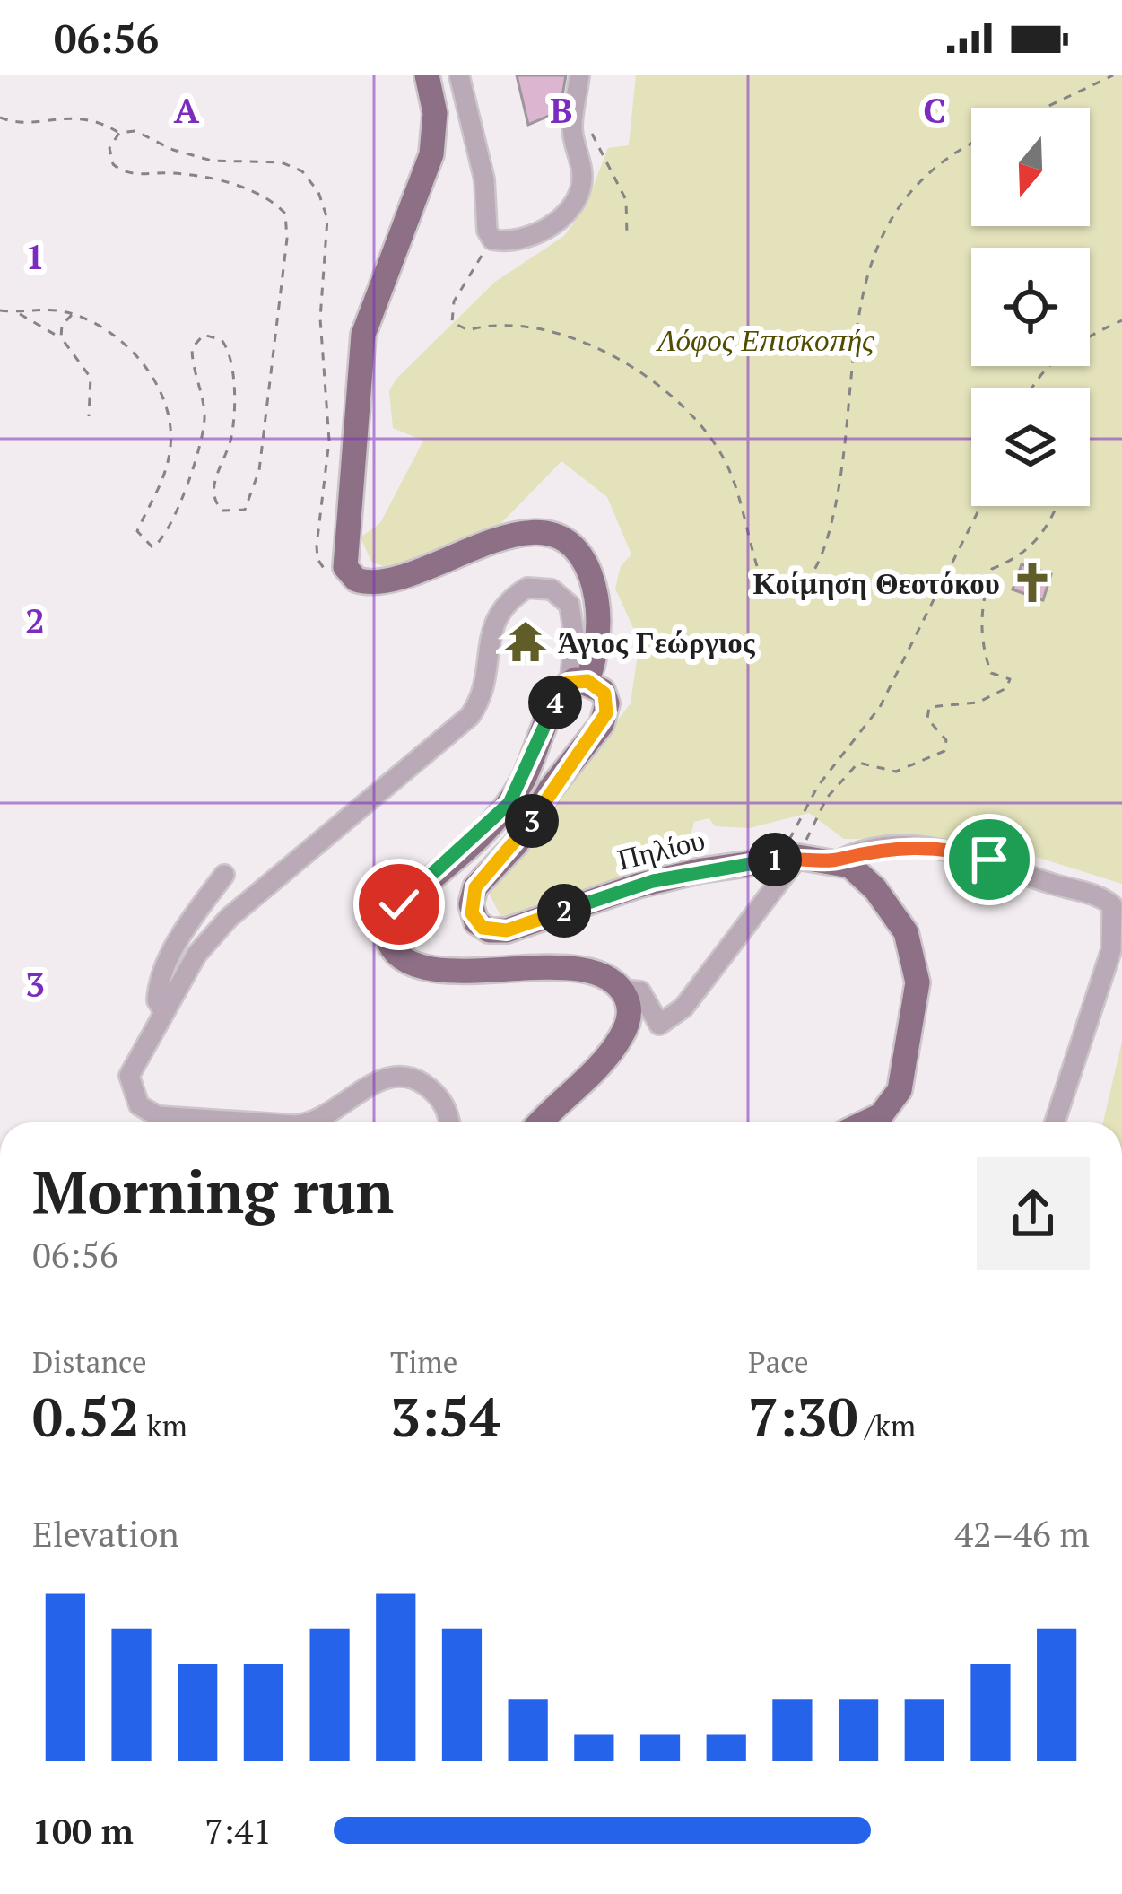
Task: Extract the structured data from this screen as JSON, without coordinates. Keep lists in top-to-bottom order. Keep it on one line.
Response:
{"streets":{"main road":["Πηλίου"]},"parks":["Λόφος Επισκοπής"],"places":{"church":["Κοίμηση Θεοτόκου"],"temple":["Άγιος Γεώργιος"]},"north":"bottom","page":{"status":"06:56","pins":["4","3","1","2"],"heading":["Morning run","06:56"],"stats":[["Distance","0.52 km"],["Time","3:54"],["Pace","7:30 /km"]],"chart":["Elevation","42–46 m"],"list":[{"name":"100 m","note":"7:41"}]},"grid":{"columns":["A","B","C"],"rows":["1","2","3"]}}
